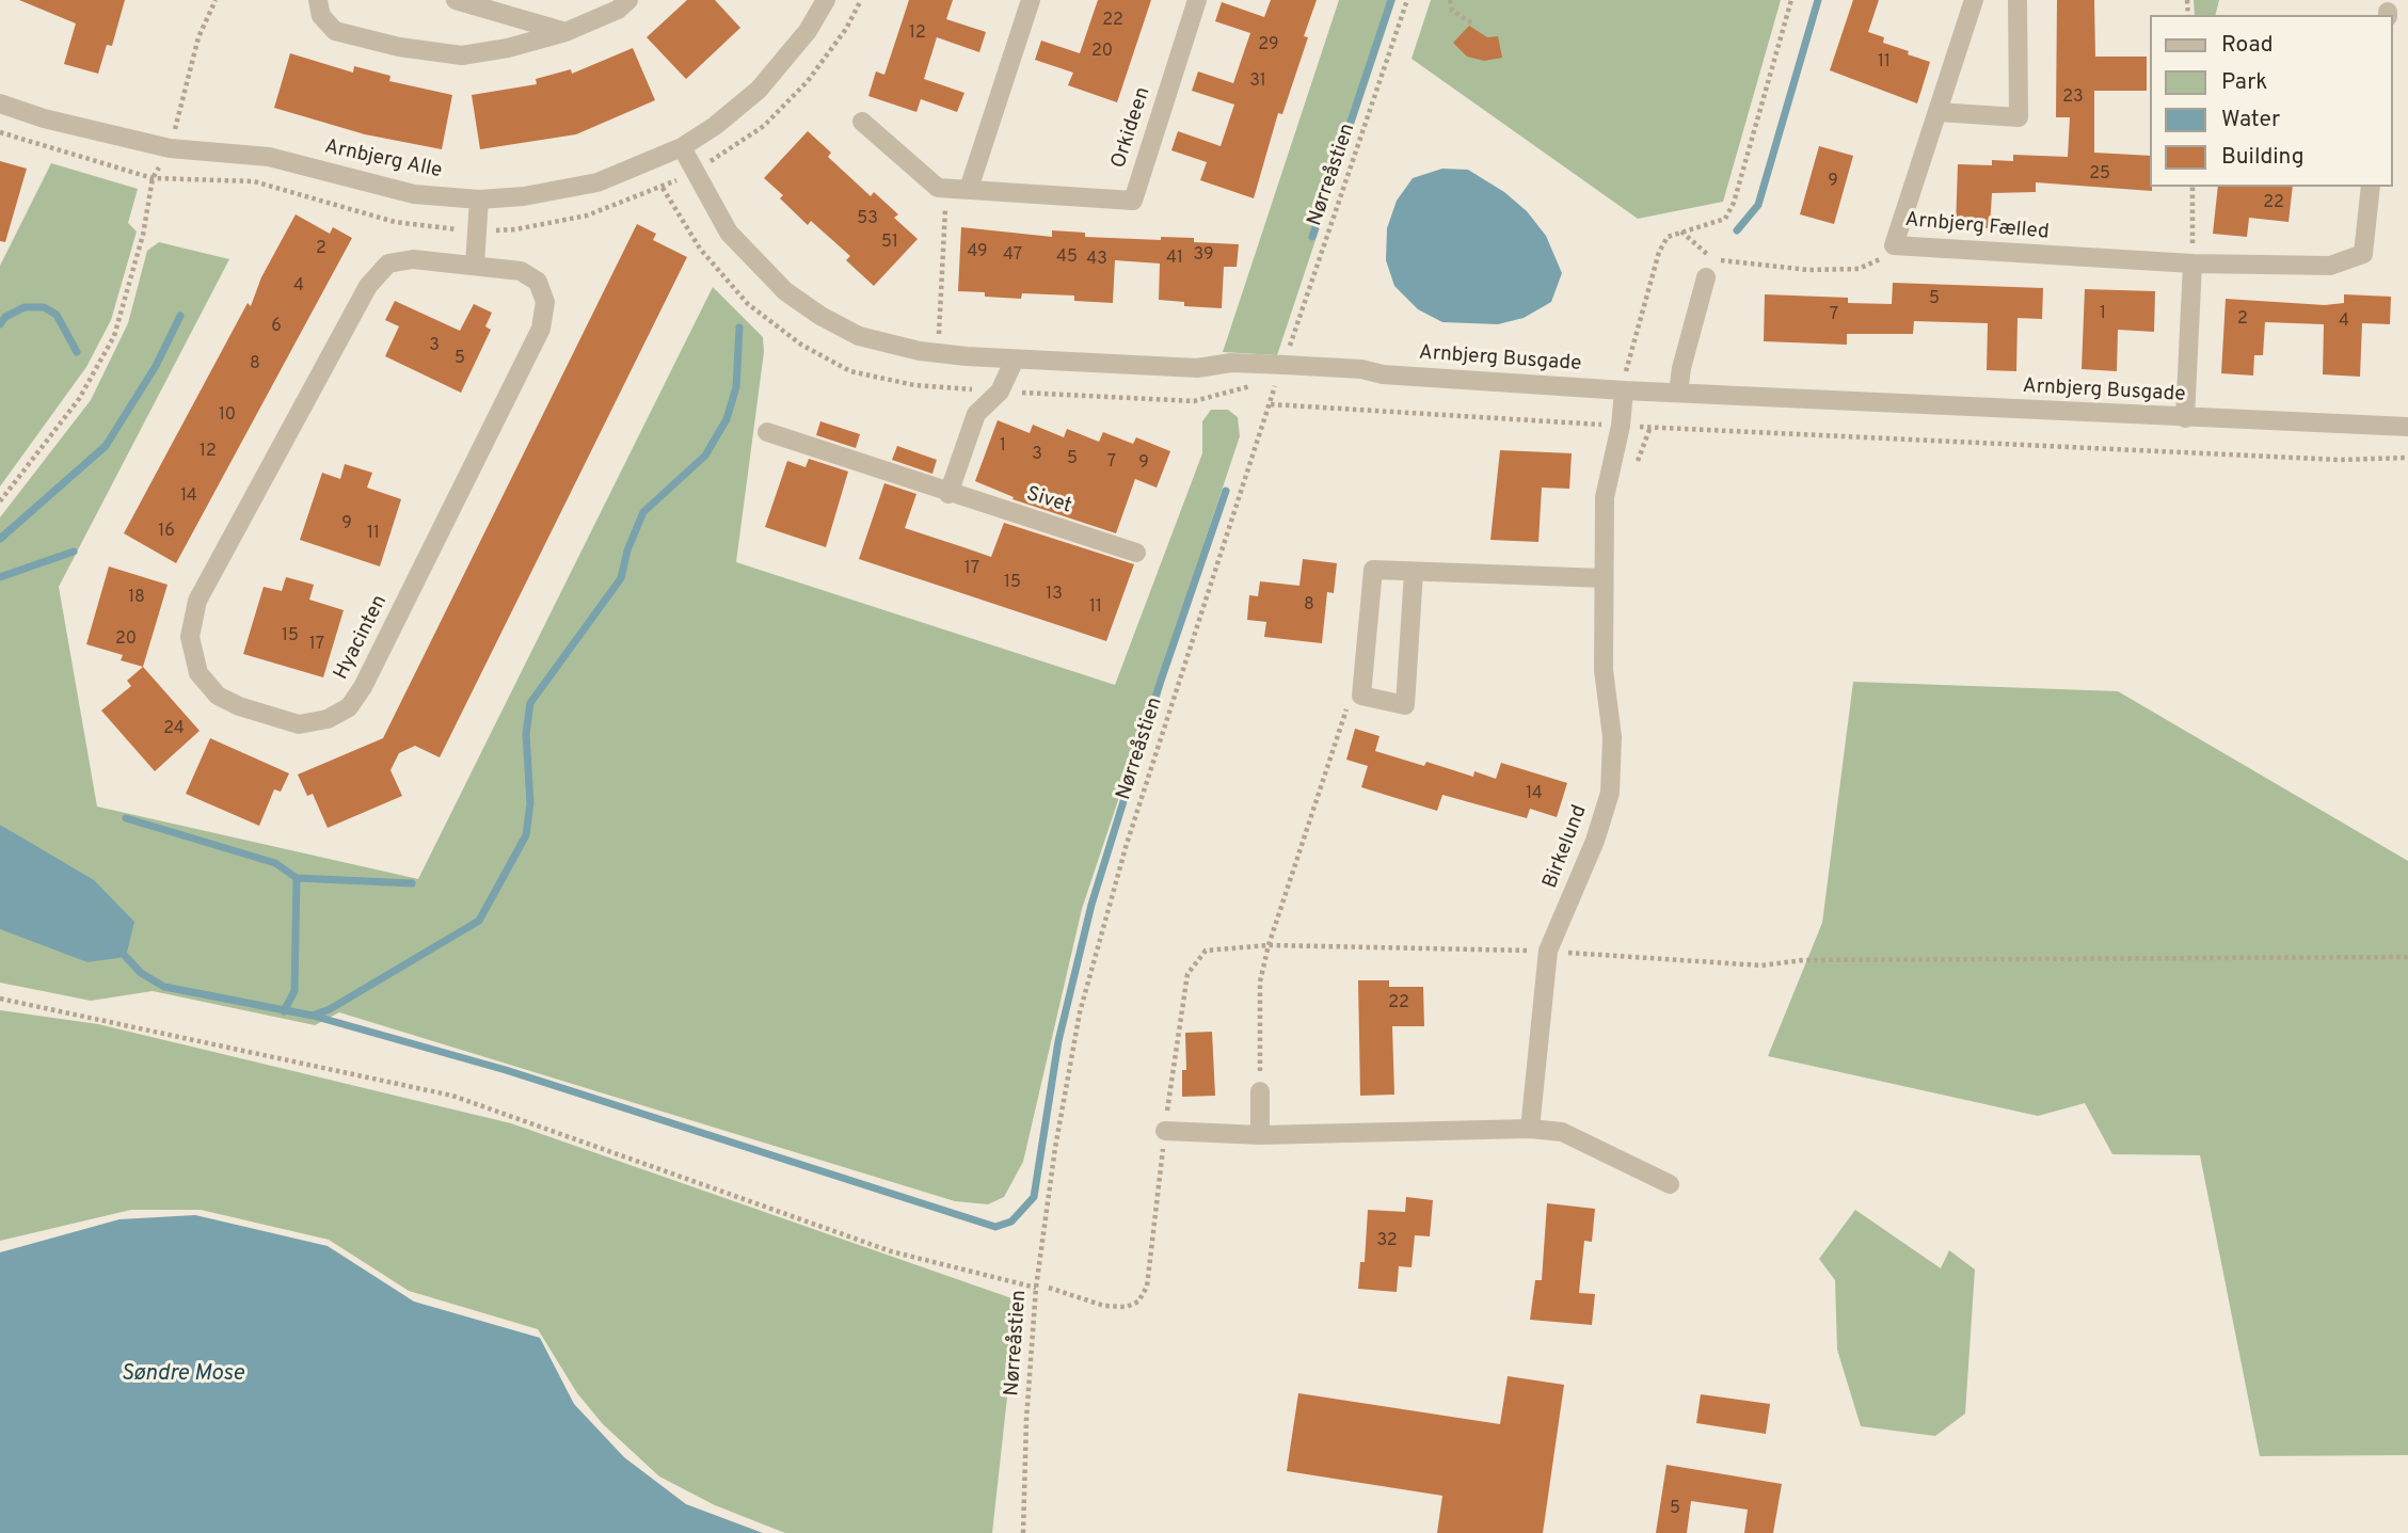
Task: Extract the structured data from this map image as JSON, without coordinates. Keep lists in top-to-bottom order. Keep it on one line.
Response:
{"streets":{"street":["Orkideen","Arnbjerg Alle","Arnbjerg Fælled","Arnbjerg Busgade","Sivet","Hyacinten","Birkelund"],"path":["Nørreåstien"]},"crossings":[["Arnbjerg Alle","Arnbjerg Busgade"],["Nørreåstien","Arnbjerg Busgade"],["Arnbjerg Busgade","Birkelund"]],"water":["Søndre Mose"],"house_numbers":["22","12","29","20","11","31","23","25","9","22","53","51","2","49","47","39","45","41","43","4","5","1","7","2","4","6","3","5","8","10","1","12","3","5","7","9","14","9","16","11","17","15","13","18","8","11","15","20","17","24","14","22","32","5"],"legend":["Road","Park","Water","Building"]}
